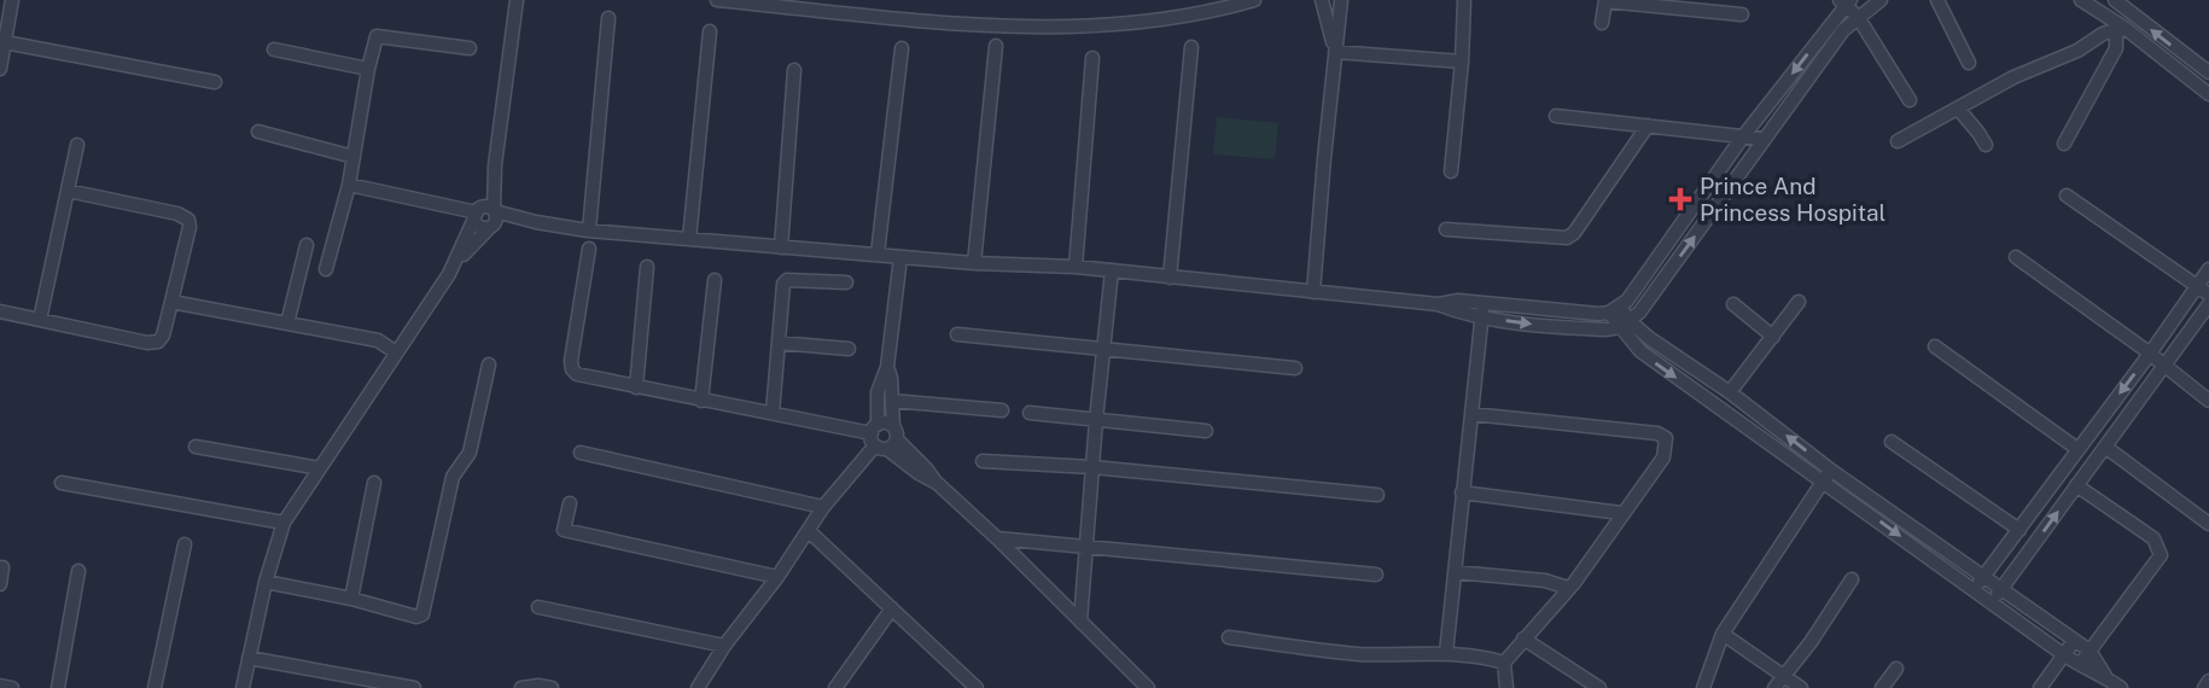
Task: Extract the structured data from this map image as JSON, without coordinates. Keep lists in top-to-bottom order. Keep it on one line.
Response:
{"places":{"health":["Prince And Princess Hospital"]}}
